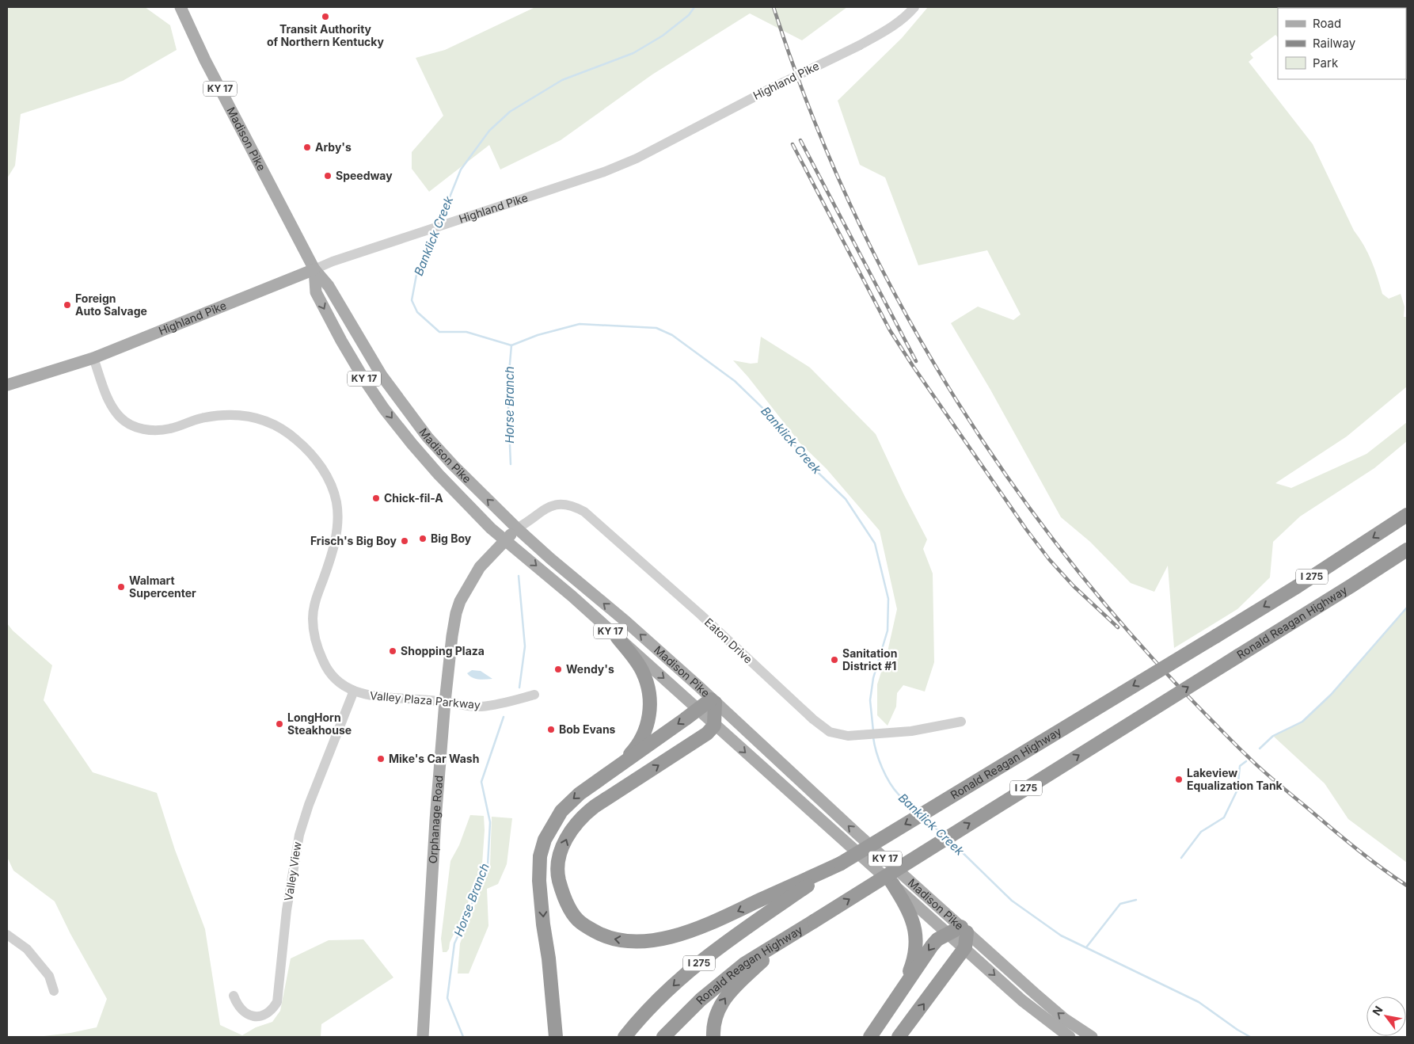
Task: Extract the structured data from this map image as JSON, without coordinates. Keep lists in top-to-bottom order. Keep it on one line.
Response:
{"streets":{"highway":["I 275","Ronald Reagan Highway"],"main road":["Highland Pike","KY 17","Madison Pike","Orphanage Road"],"street":["Eaton Drive","Valley Plaza Parkway","Valley View"]},"crossings":[["Highland Pike","Madison Pike"],["Highland Pike","Valley Plaza Parkway"],["Madison Pike","Eaton Drive"],["Madison Pike","Orphanage Road"],["I 275","Ronald Reagan Highway"],["Eaton Drive","Orphanage Road"],["Valley Plaza Parkway","Orphanage Road"],["Valley Plaza Parkway","Valley View"]],"water":["Banklick Creek","Horse Branch"],"places":["Transit Authority of Northern Kentucky","Arby's","Speedway","Foreign Auto Salvage","Chick-fil-A","Big Boy","Frisch's Big Boy","Walmart Supercenter","Shopping Plaza","Sanitation District #1","Wendy's","LongHorn Steakhouse","Bob Evans","Mike's Car Wash","Lakeview Equalization Tank"],"legend":["Road","Railway","Park"],"north":"top left"}
